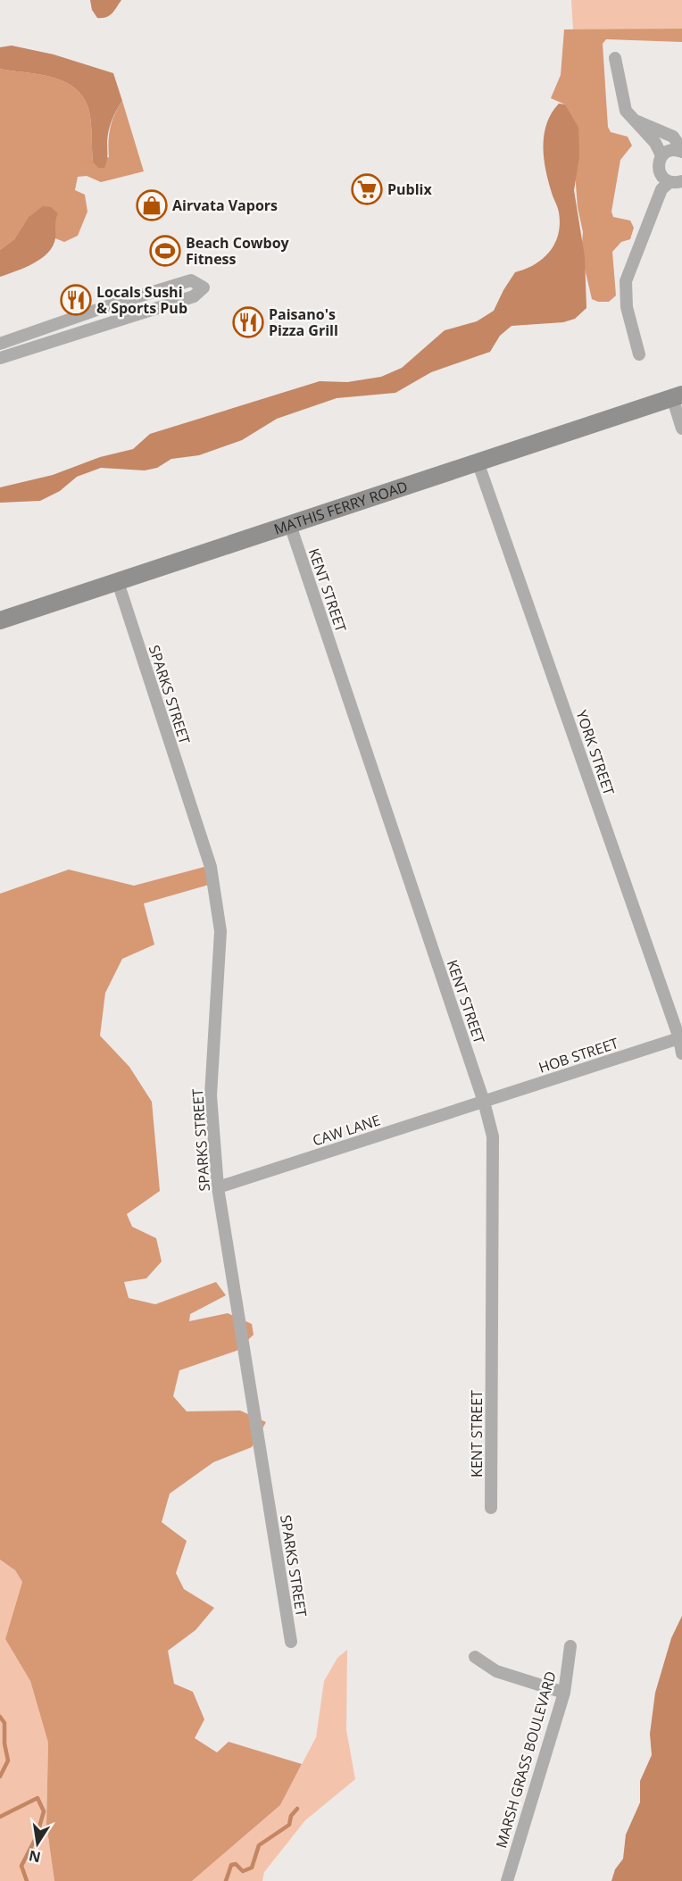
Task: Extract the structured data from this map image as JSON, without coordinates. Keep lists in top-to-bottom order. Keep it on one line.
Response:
{"streets":{"main road":["MATHIS FERRY ROAD"],"street":["KENT STREET","SPARKS STREET","YORK STREET","HOB STREET","CAW LANE","MARSH GRASS BOULEVARD"]},"crossings":[["MATHIS FERRY ROAD","KENT STREET"],["MATHIS FERRY ROAD","SPARKS STREET"],["MATHIS FERRY ROAD","YORK STREET"],["KENT STREET","HOB STREET"],["KENT STREET","CAW LANE"],["SPARKS STREET","CAW LANE"],["YORK STREET","HOB STREET"],["HOB STREET","CAW LANE"]],"places":{"supermarket":["Publix"],"shop":["Airvata Vapors"],"sports":["Beach Cowboy Fitness"],"restaurant":["Locals Sushi & Sports Pub","Paisano's Pizza Grill"]},"north":"bottom"}
